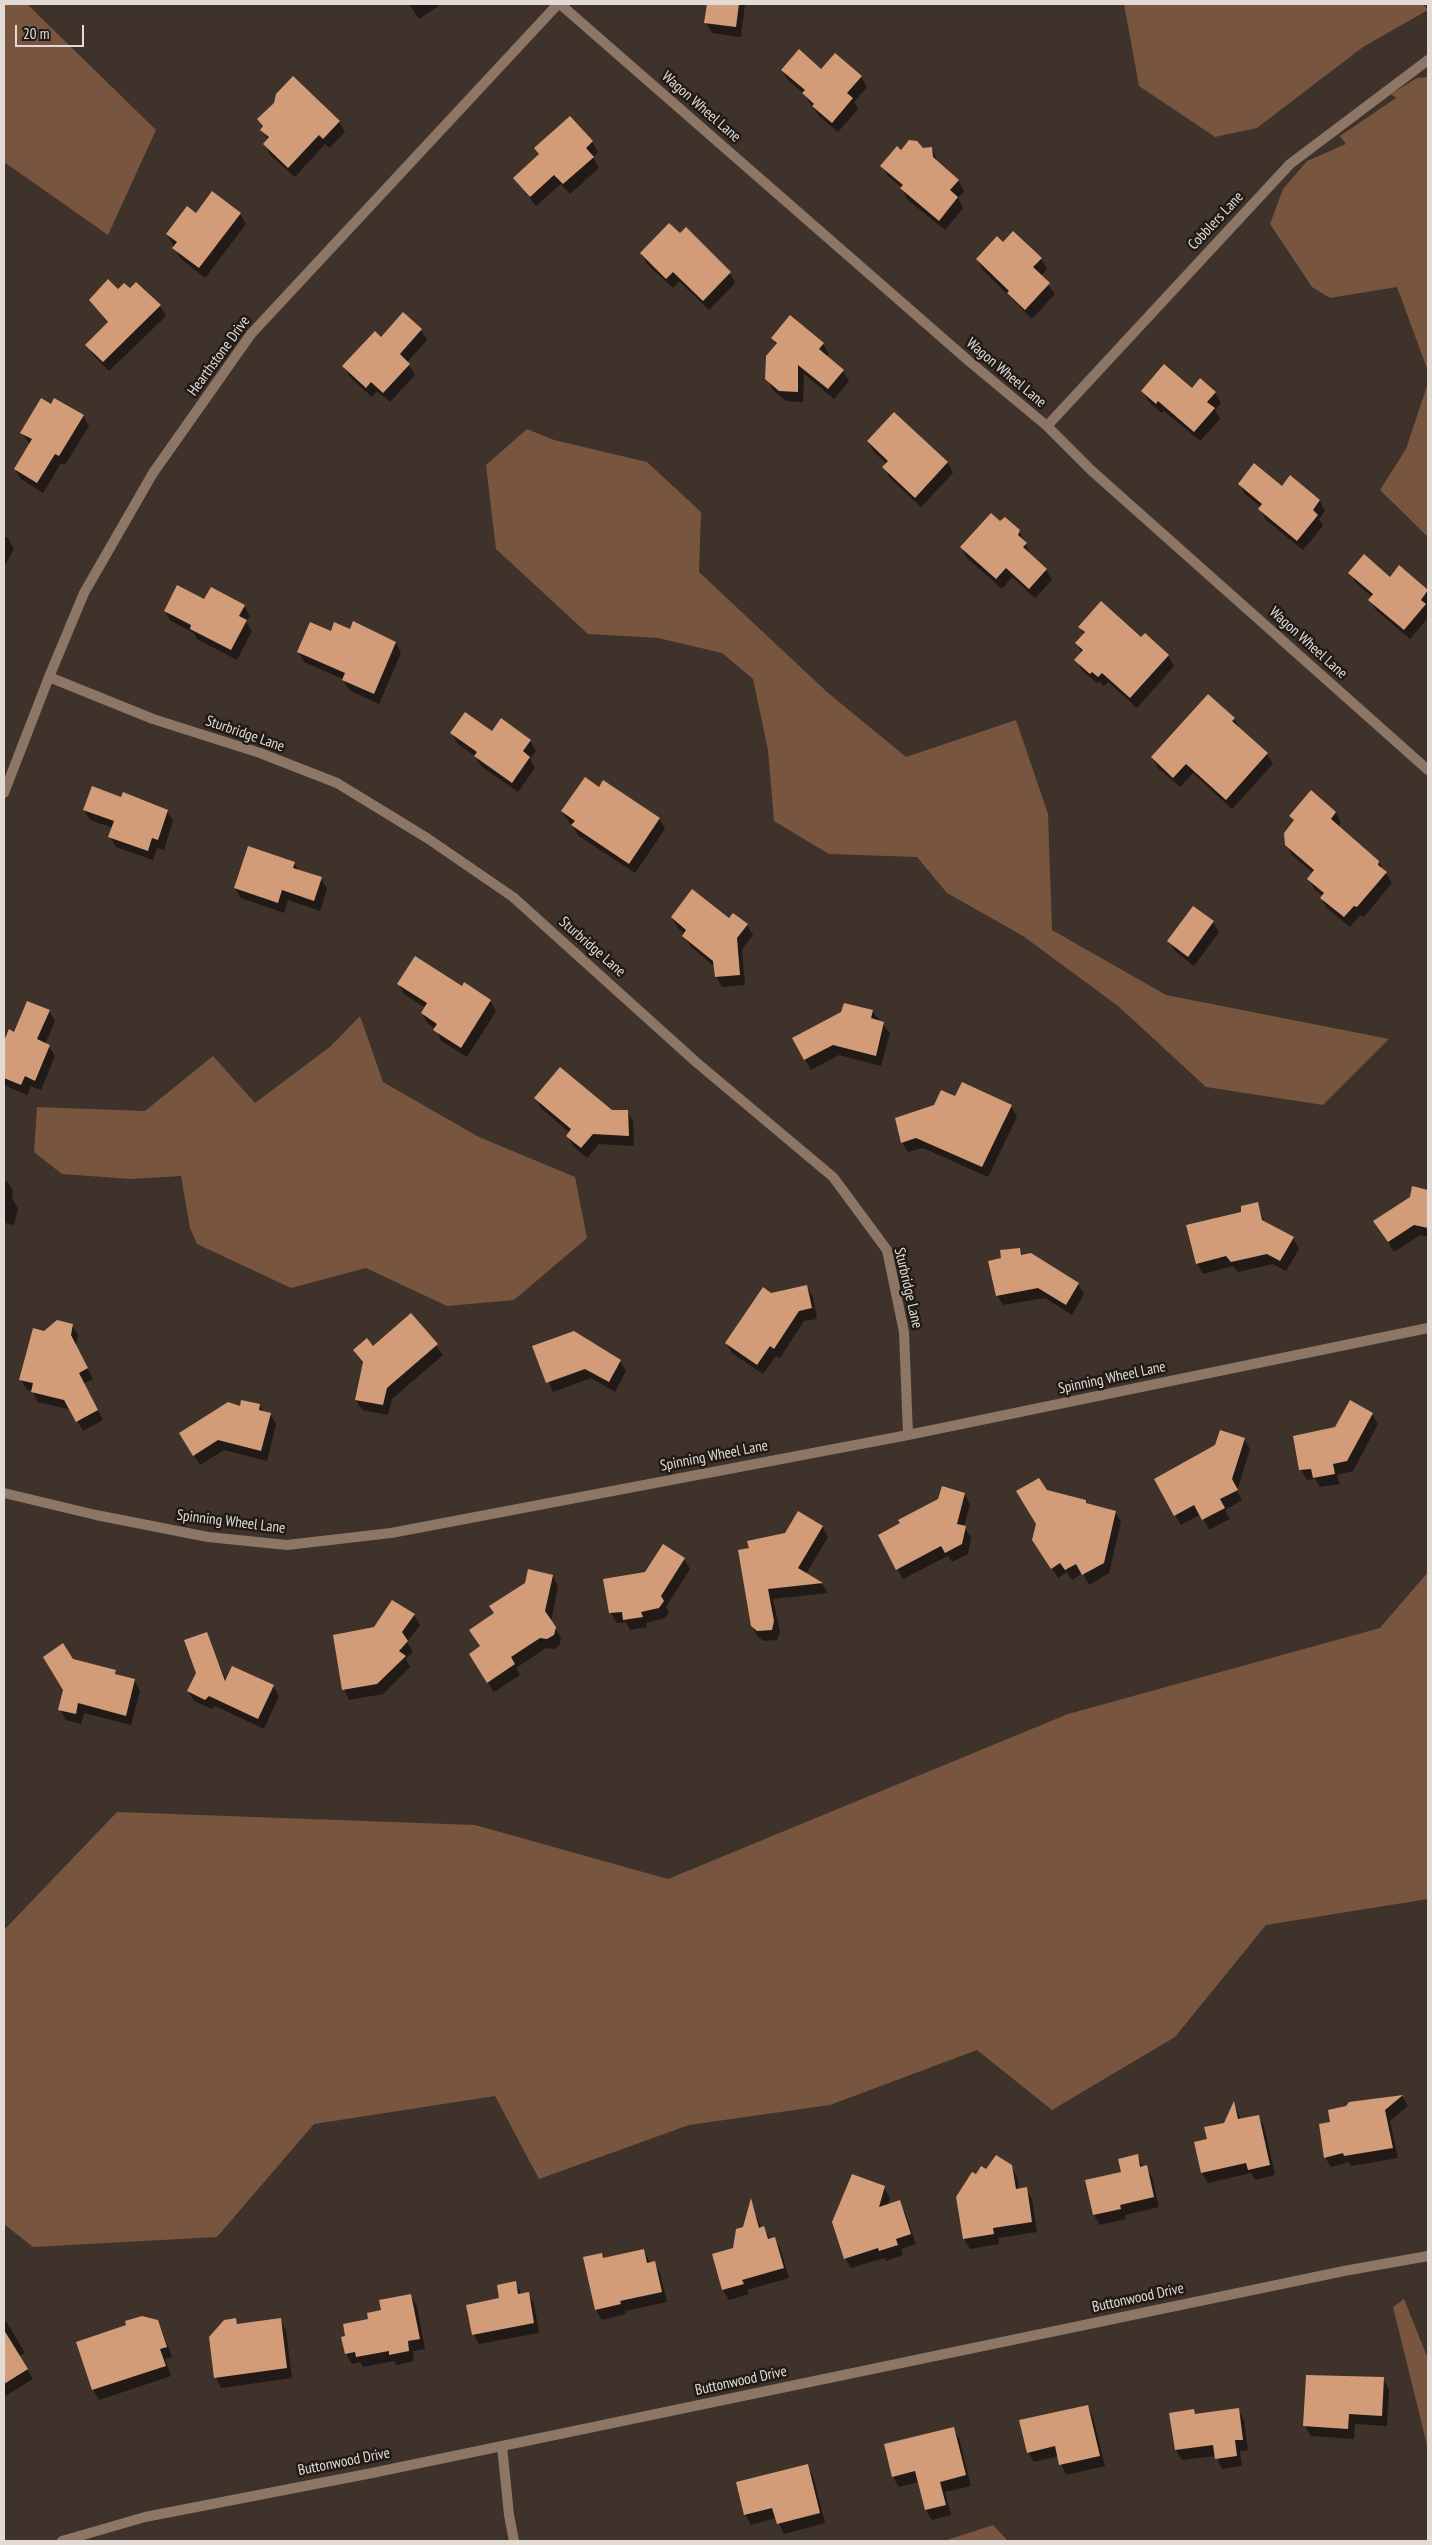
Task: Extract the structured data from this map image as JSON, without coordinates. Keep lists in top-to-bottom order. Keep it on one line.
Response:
{"streets":{"street":["Wagon Wheel Lane","Cobblers Lane","Hearthstone Drive","Sturbridge Lane","Spinning Wheel Lane","Buttonwood Drive"]},"crossings":[["Wagon Wheel Lane","Cobblers Lane"],["Wagon Wheel Lane","Hearthstone Drive"],["Hearthstone Drive","Sturbridge Lane"],["Sturbridge Lane","Spinning Wheel Lane"]],"scale_bar":"20 m"}
